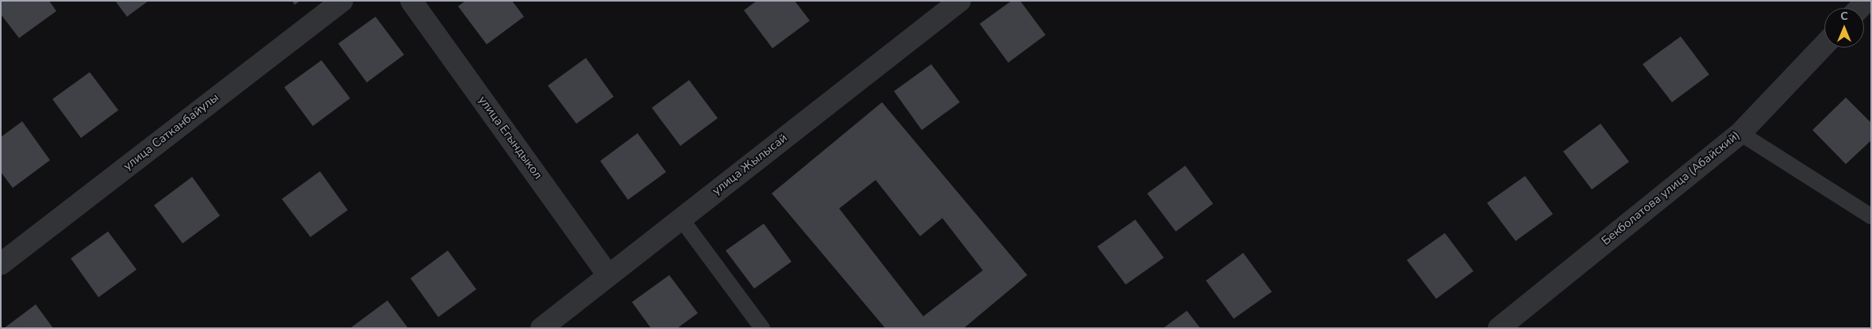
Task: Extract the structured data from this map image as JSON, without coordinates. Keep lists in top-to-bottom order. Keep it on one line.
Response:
{"streets":{"street":["улица Сатканбайулы","улица Егындыкол","улица Жылысай","Бекболатова улица (Абайский)"]},"crossings":[["улица Егындыкол","улица Жылысай"]],"north":"top"}
